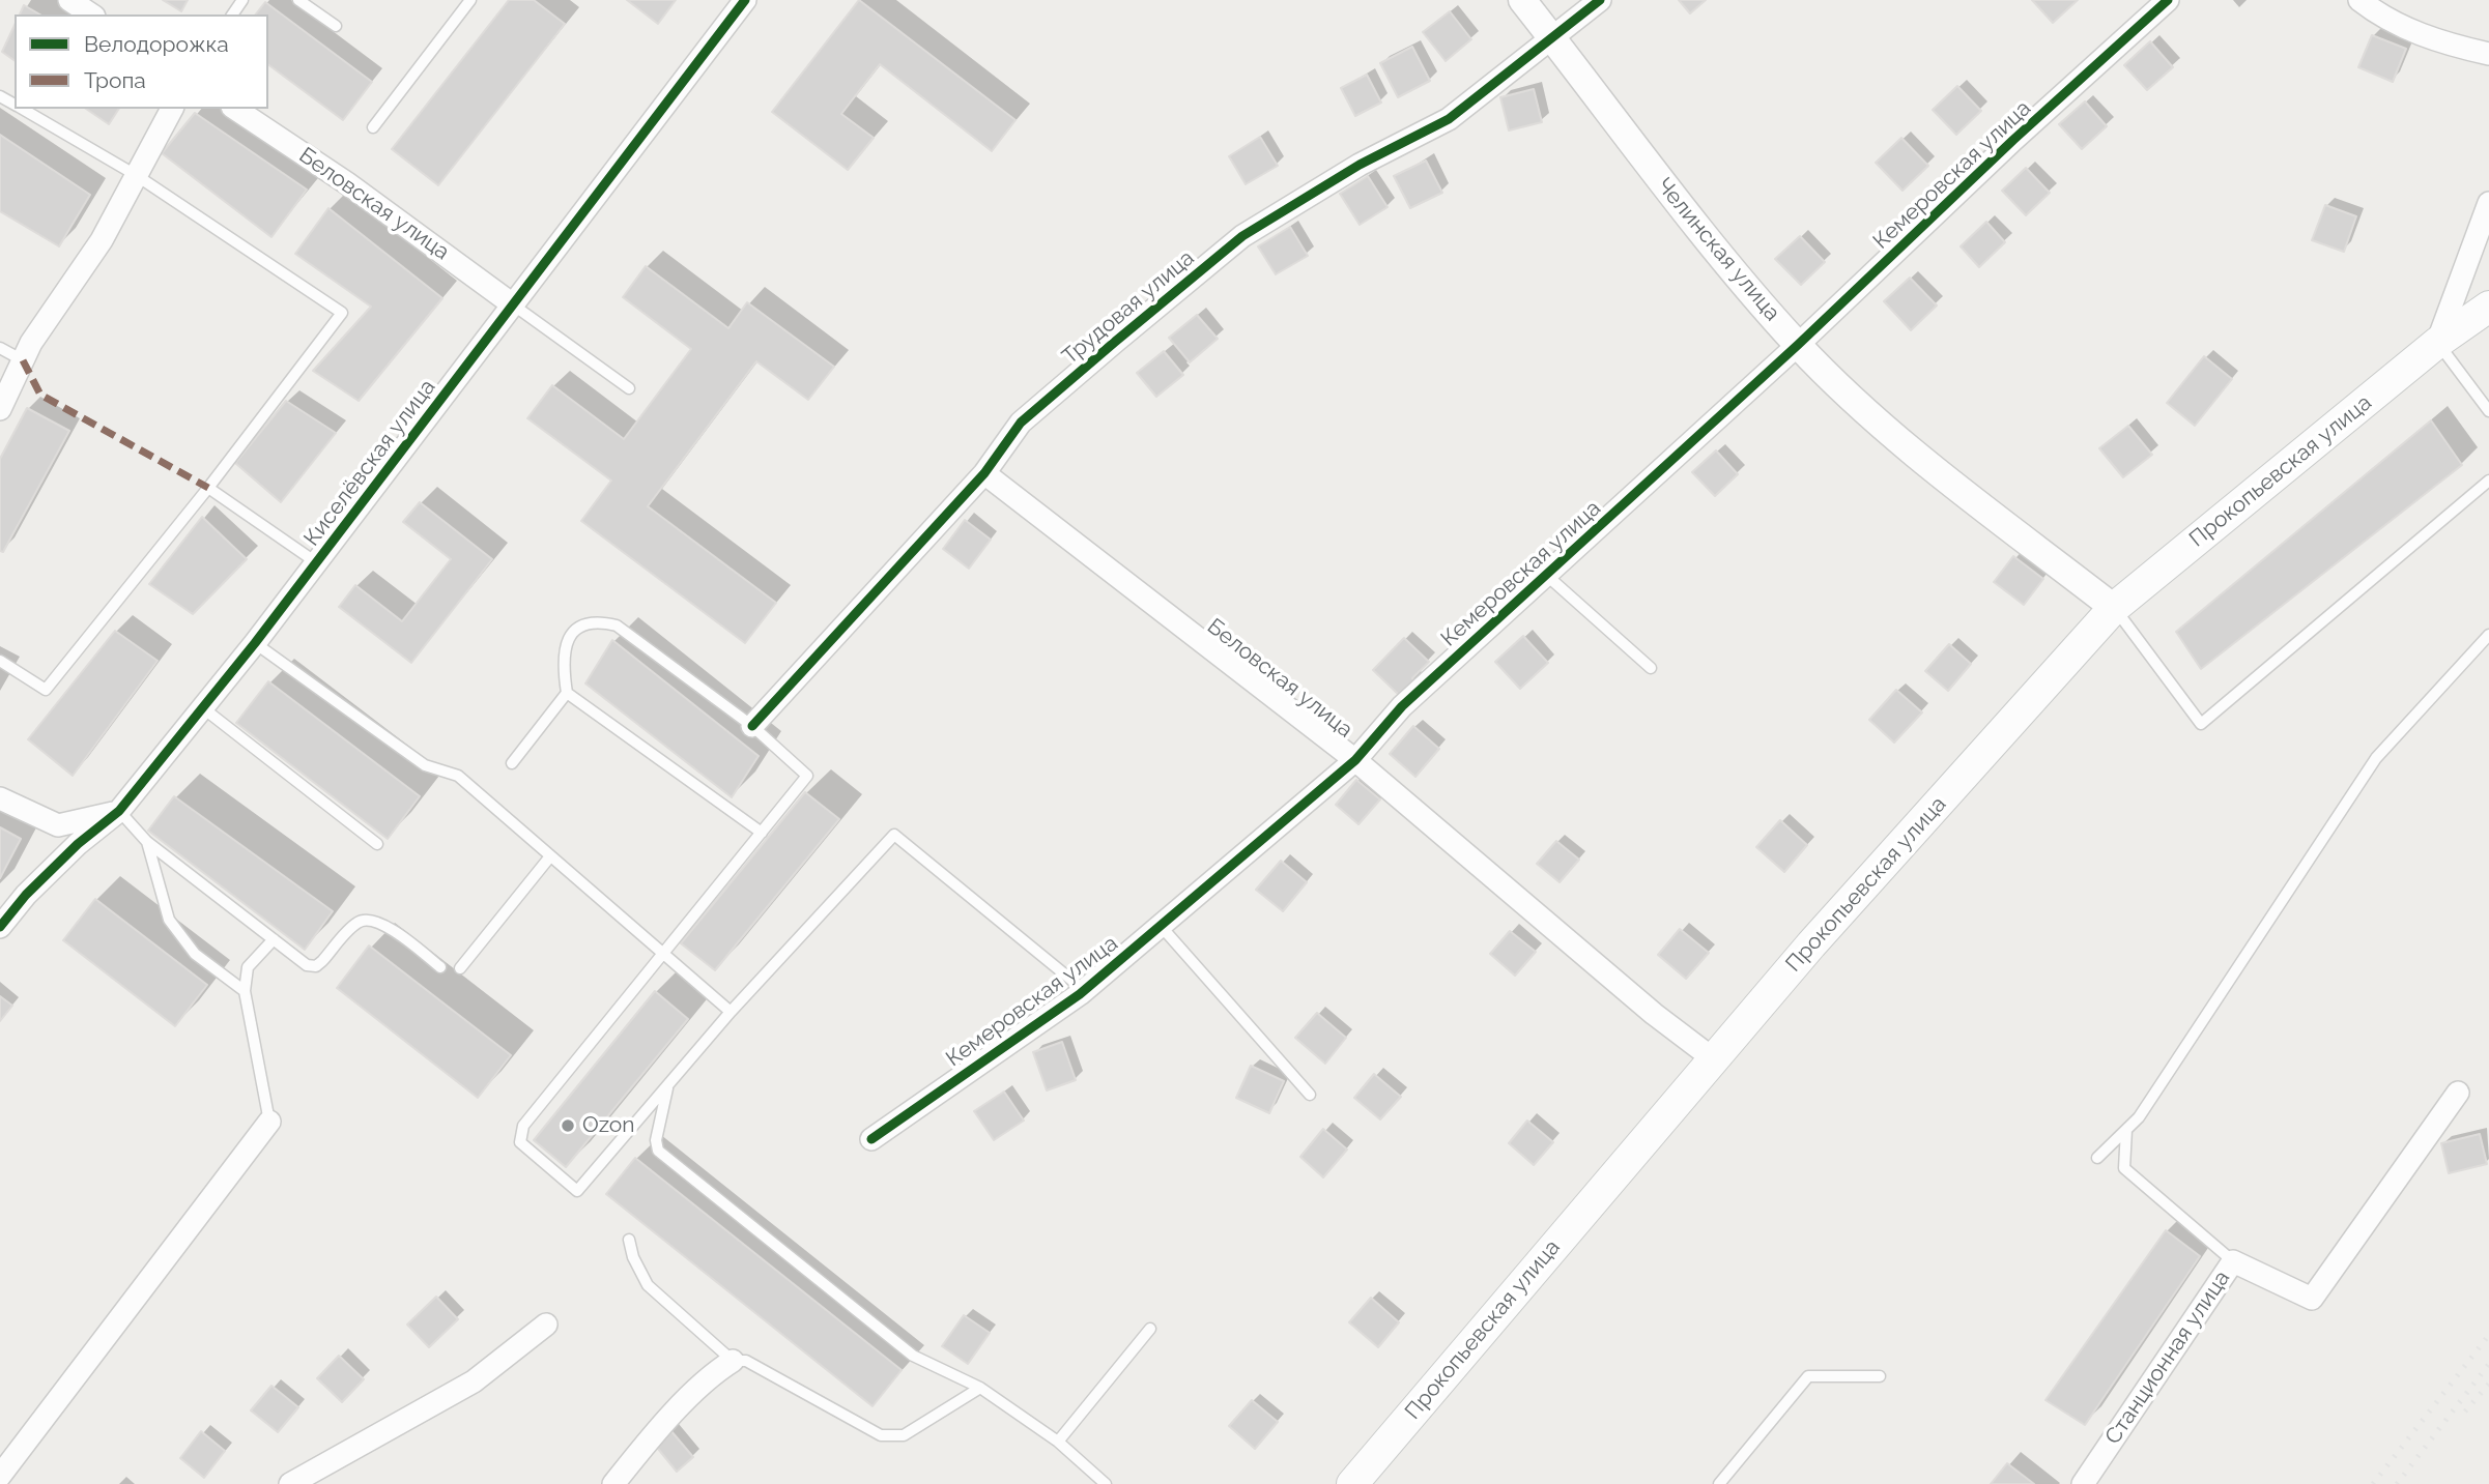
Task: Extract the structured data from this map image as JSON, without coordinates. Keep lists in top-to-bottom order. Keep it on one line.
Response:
{"streets":{"main road":["Прокопьевская улица"],"street":["Кемеровская улица","Беловская улица","Челинская улица","Трудовая улица","Киселёвская улица","Станционная улица"]},"crossings":[["Кемеровская улица","Беловская улица"],["Кемеровская улица","Челинская улица"],["Беловская улица","Трудовая улица"],["Беловская улица","Киселёвская улица"],["Беловская улица","Прокопьевская улица"],["Челинская улица","Трудовая улица"],["Челинская улица","Прокопьевская улица"]],"places":["Ozon"],"legend":["Велодорожка","Тропа"]}
